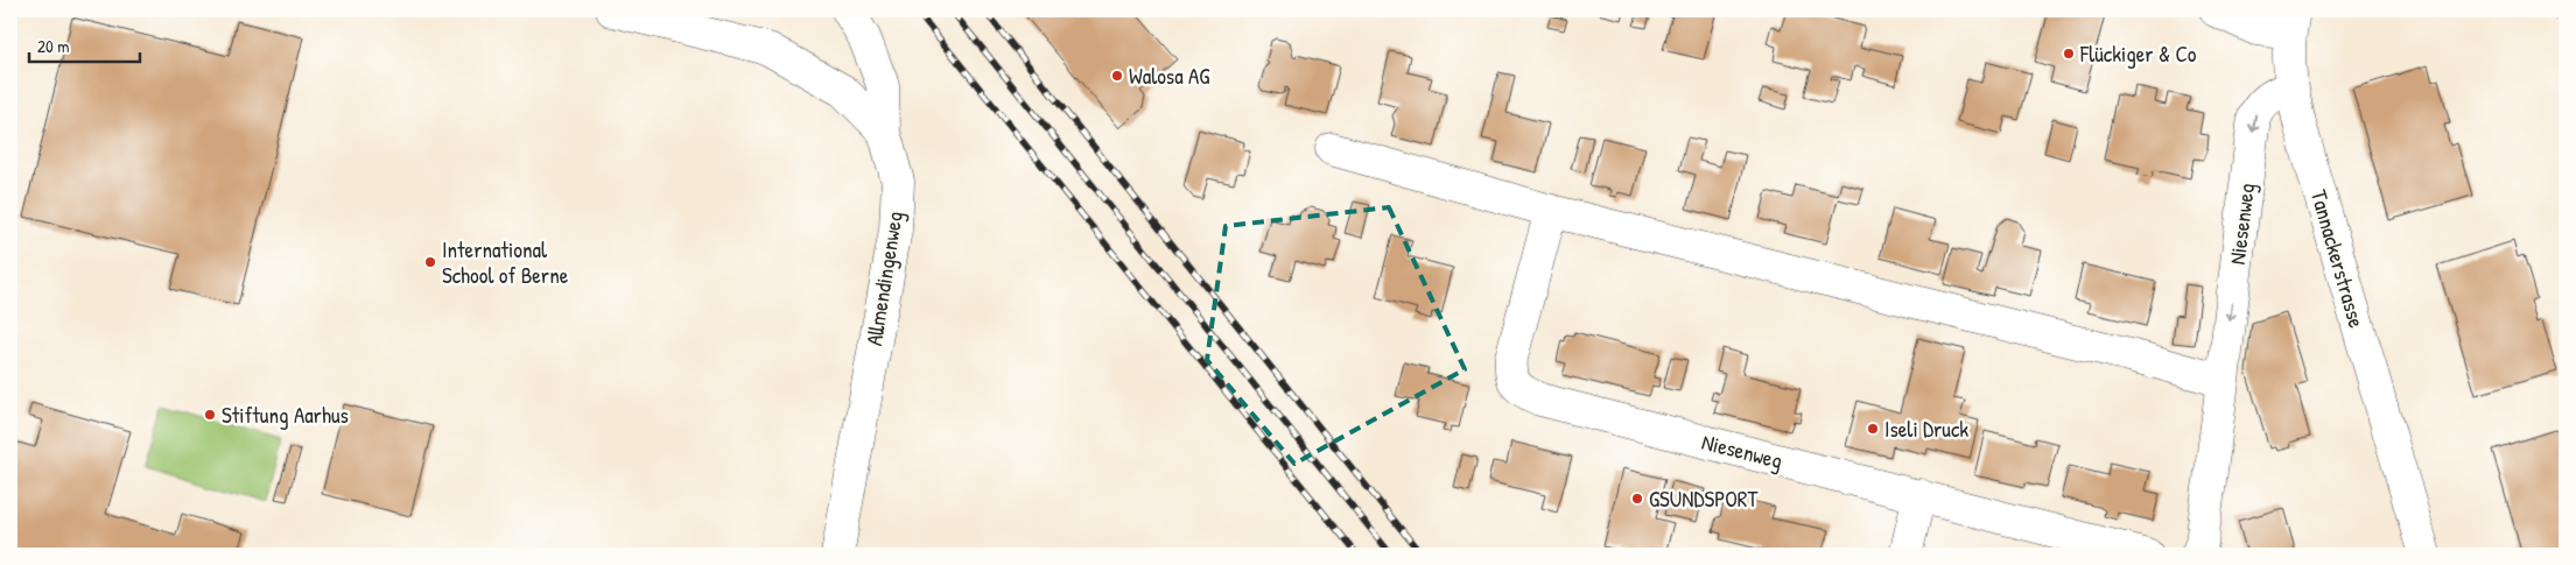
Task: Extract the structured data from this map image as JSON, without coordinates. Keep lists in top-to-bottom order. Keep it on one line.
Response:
{"streets":{"street":["Niesenweg","Tannackerstrasse","Allmendingenweg"]},"crossings":[["Niesenweg","Tannackerstrasse"]],"places":["Flückiger & Co","Walosa AG","International School of Berne","Stiftung Aarhus","Iseli Druck","GSUNDSPORT"],"scale_bar":"20 m"}
